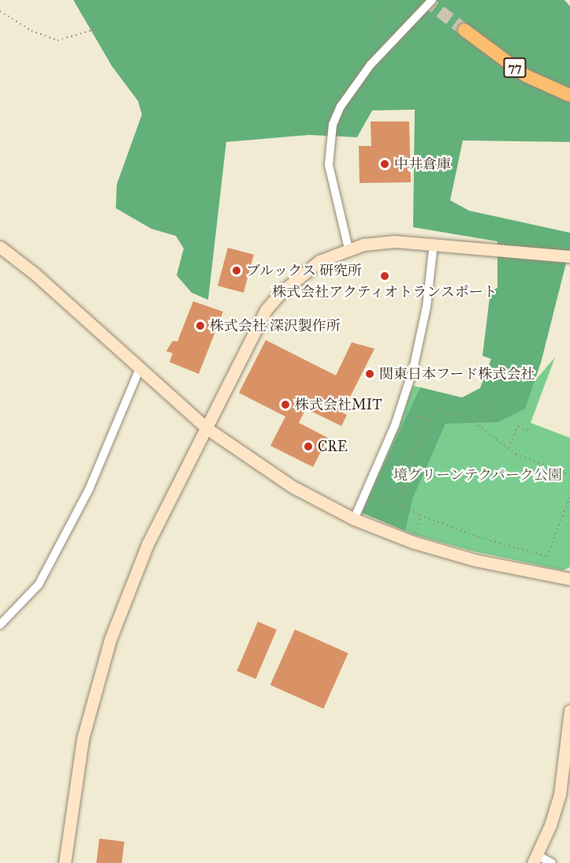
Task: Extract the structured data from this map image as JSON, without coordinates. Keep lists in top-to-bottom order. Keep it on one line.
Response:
{"streets":{"main road":["77"]},"parks":["境グリーンテクパーク公園"],"places":["中井倉庫","ブルックス 研究所","株式会社アクティオトランスポート","株式会社 深沢製作所","関東日本フード株式会社","株式会社MIT","CRE"]}
